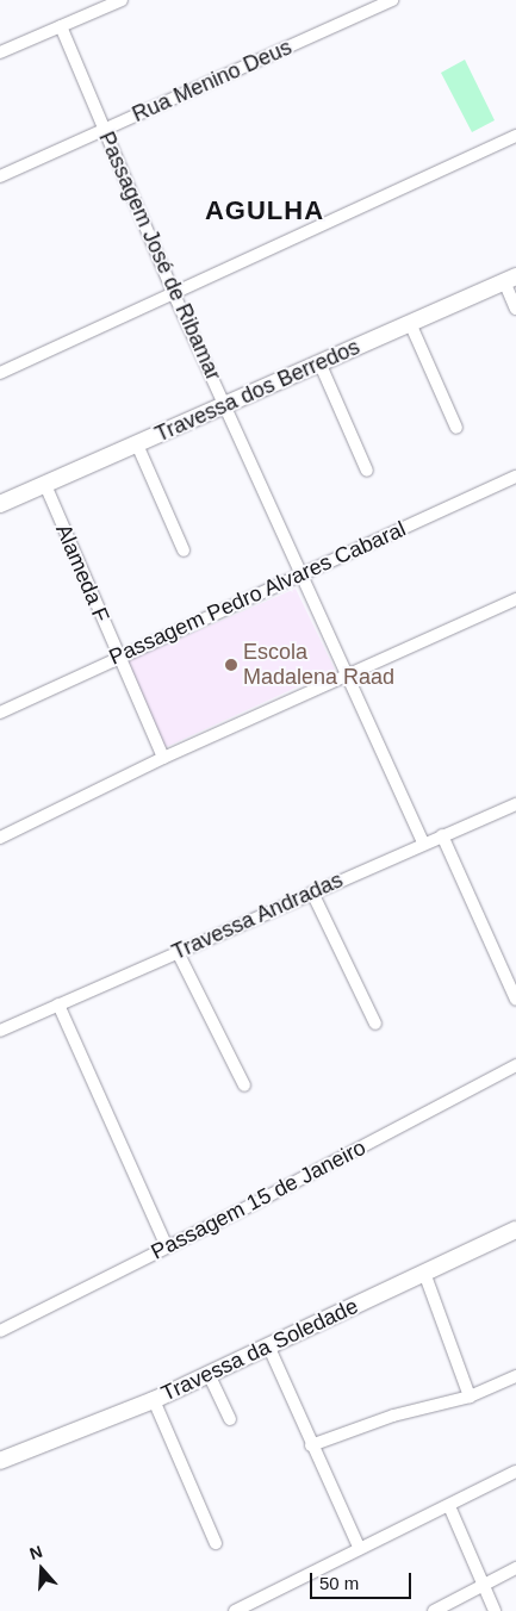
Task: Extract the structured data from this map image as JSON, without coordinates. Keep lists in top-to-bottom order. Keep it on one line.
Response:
{"streets":{"main road":["Travessa dos Berredos","Travessa da Soledade"],"street":["Rua Menino Deus","Passagem José de Ribamar","Alameda F","Passagem Pedro Alvares Cabaral","Travessa Andradas","Passagem 15 de Janeiro"]},"crossings":[["Rua Menino Deus","Passagem José de Ribamar"],["Passagem José de Ribamar","Travessa dos Berredos"],["Passagem José de Ribamar","Passagem Pedro Alvares Cabaral"],["Passagem José de Ribamar","Travessa Andradas"],["Travessa dos Berredos","Alameda F"],["Alameda F","Passagem Pedro Alvares Cabaral"]],"districts":["AGULHA"],"places":["Escola Madalena Raad"],"scale_bar":"50 m","north":"top"}
